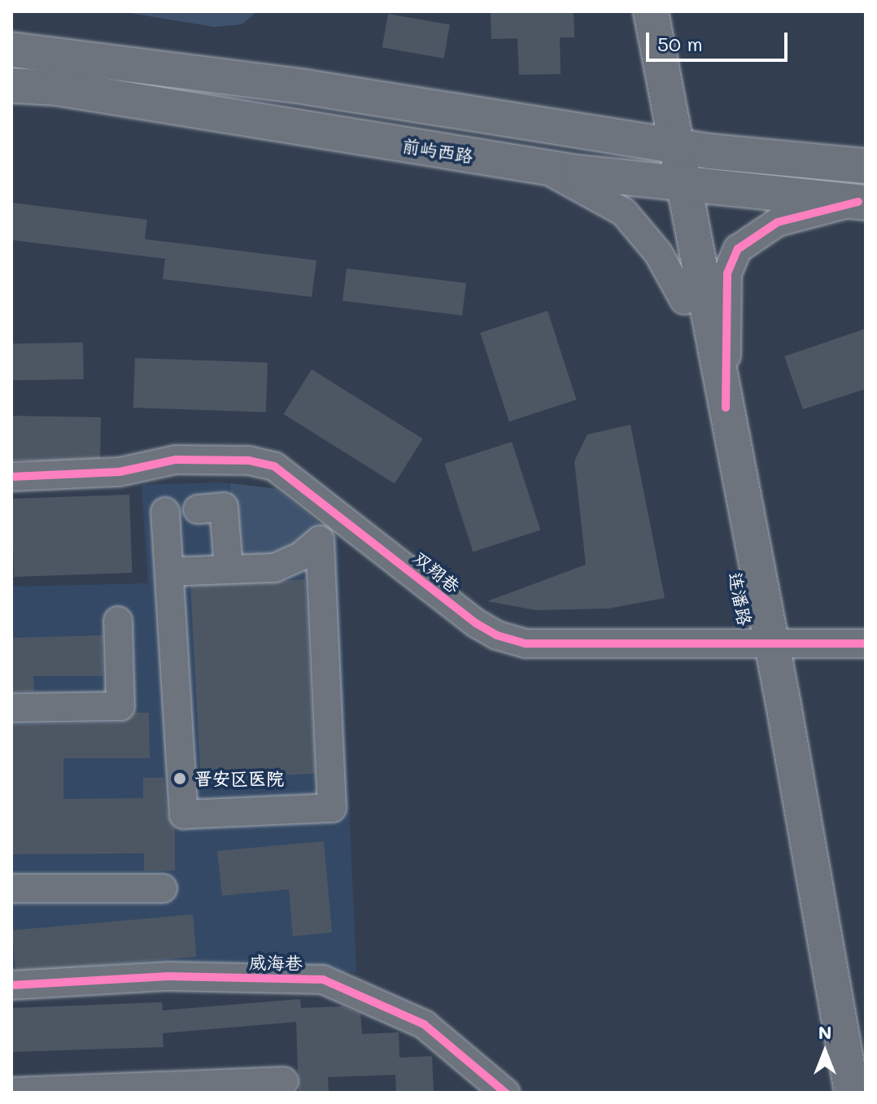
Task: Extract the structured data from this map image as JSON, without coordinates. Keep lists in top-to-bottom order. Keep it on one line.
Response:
{"streets":{"main road":["前屿西路","连潘路"],"street":["双翔巷","威海巷"]},"crossings":[["前屿西路","连潘路"],["双翔巷","连潘路"]],"places":["晋安区医院"],"scale_bar":"50 m","north":"top"}
